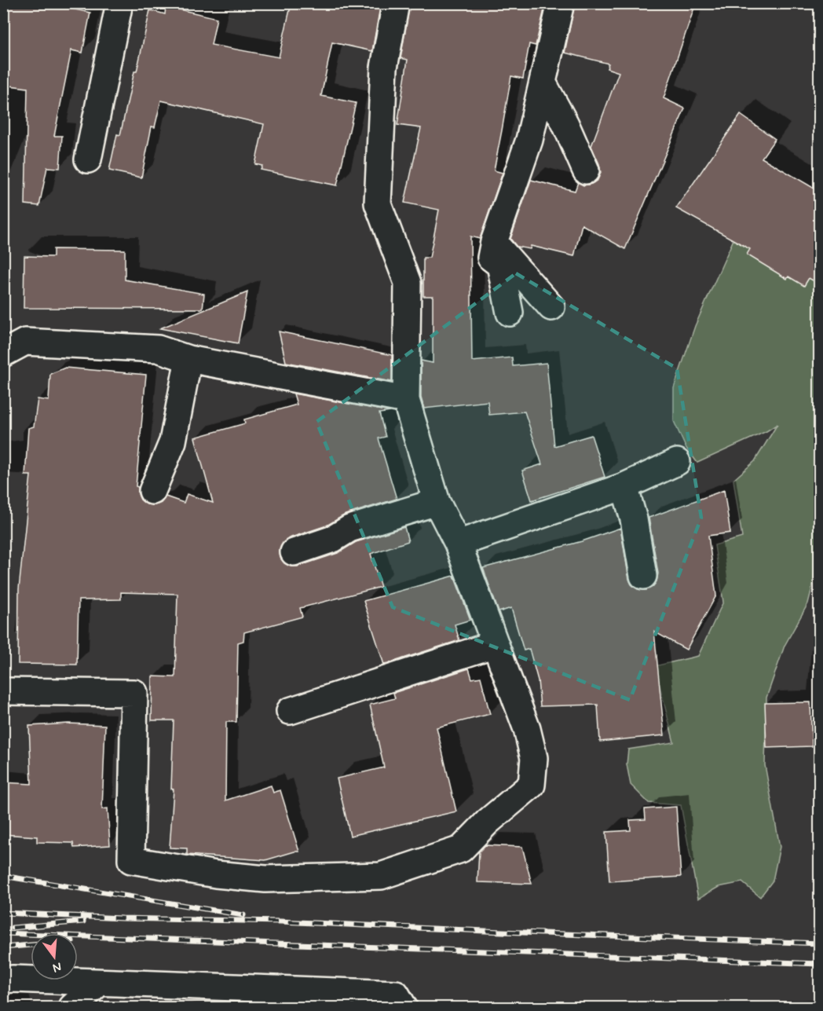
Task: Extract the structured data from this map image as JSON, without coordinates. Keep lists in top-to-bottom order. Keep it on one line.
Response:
{"north":"bottom"}
